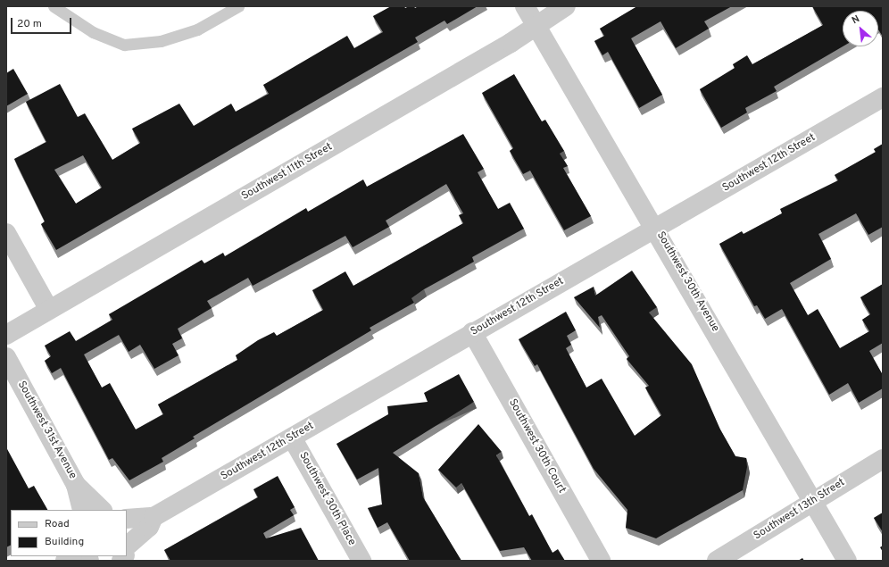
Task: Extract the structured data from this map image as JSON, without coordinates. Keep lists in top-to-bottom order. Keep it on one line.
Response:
{"streets":{"street":["Southwest 12th Street","Southwest 11th Street","Southwest 30th Avenue","Southwest 31st Avenue","Southwest 30th Court","Southwest 30th Place","Southwest 13th Street"]},"crossings":[["Southwest 12th Street","Southwest 30th Avenue"],["Southwest 12th Street","Southwest 30th Court"],["Southwest 12th Street","Southwest 30th Place"],["Southwest 11th Street","Southwest 30th Avenue"],["Southwest 30th Avenue","Southwest 13th Street"]],"legend":["Road","Building"],"scale_bar":"20 m","north":"top left"}
